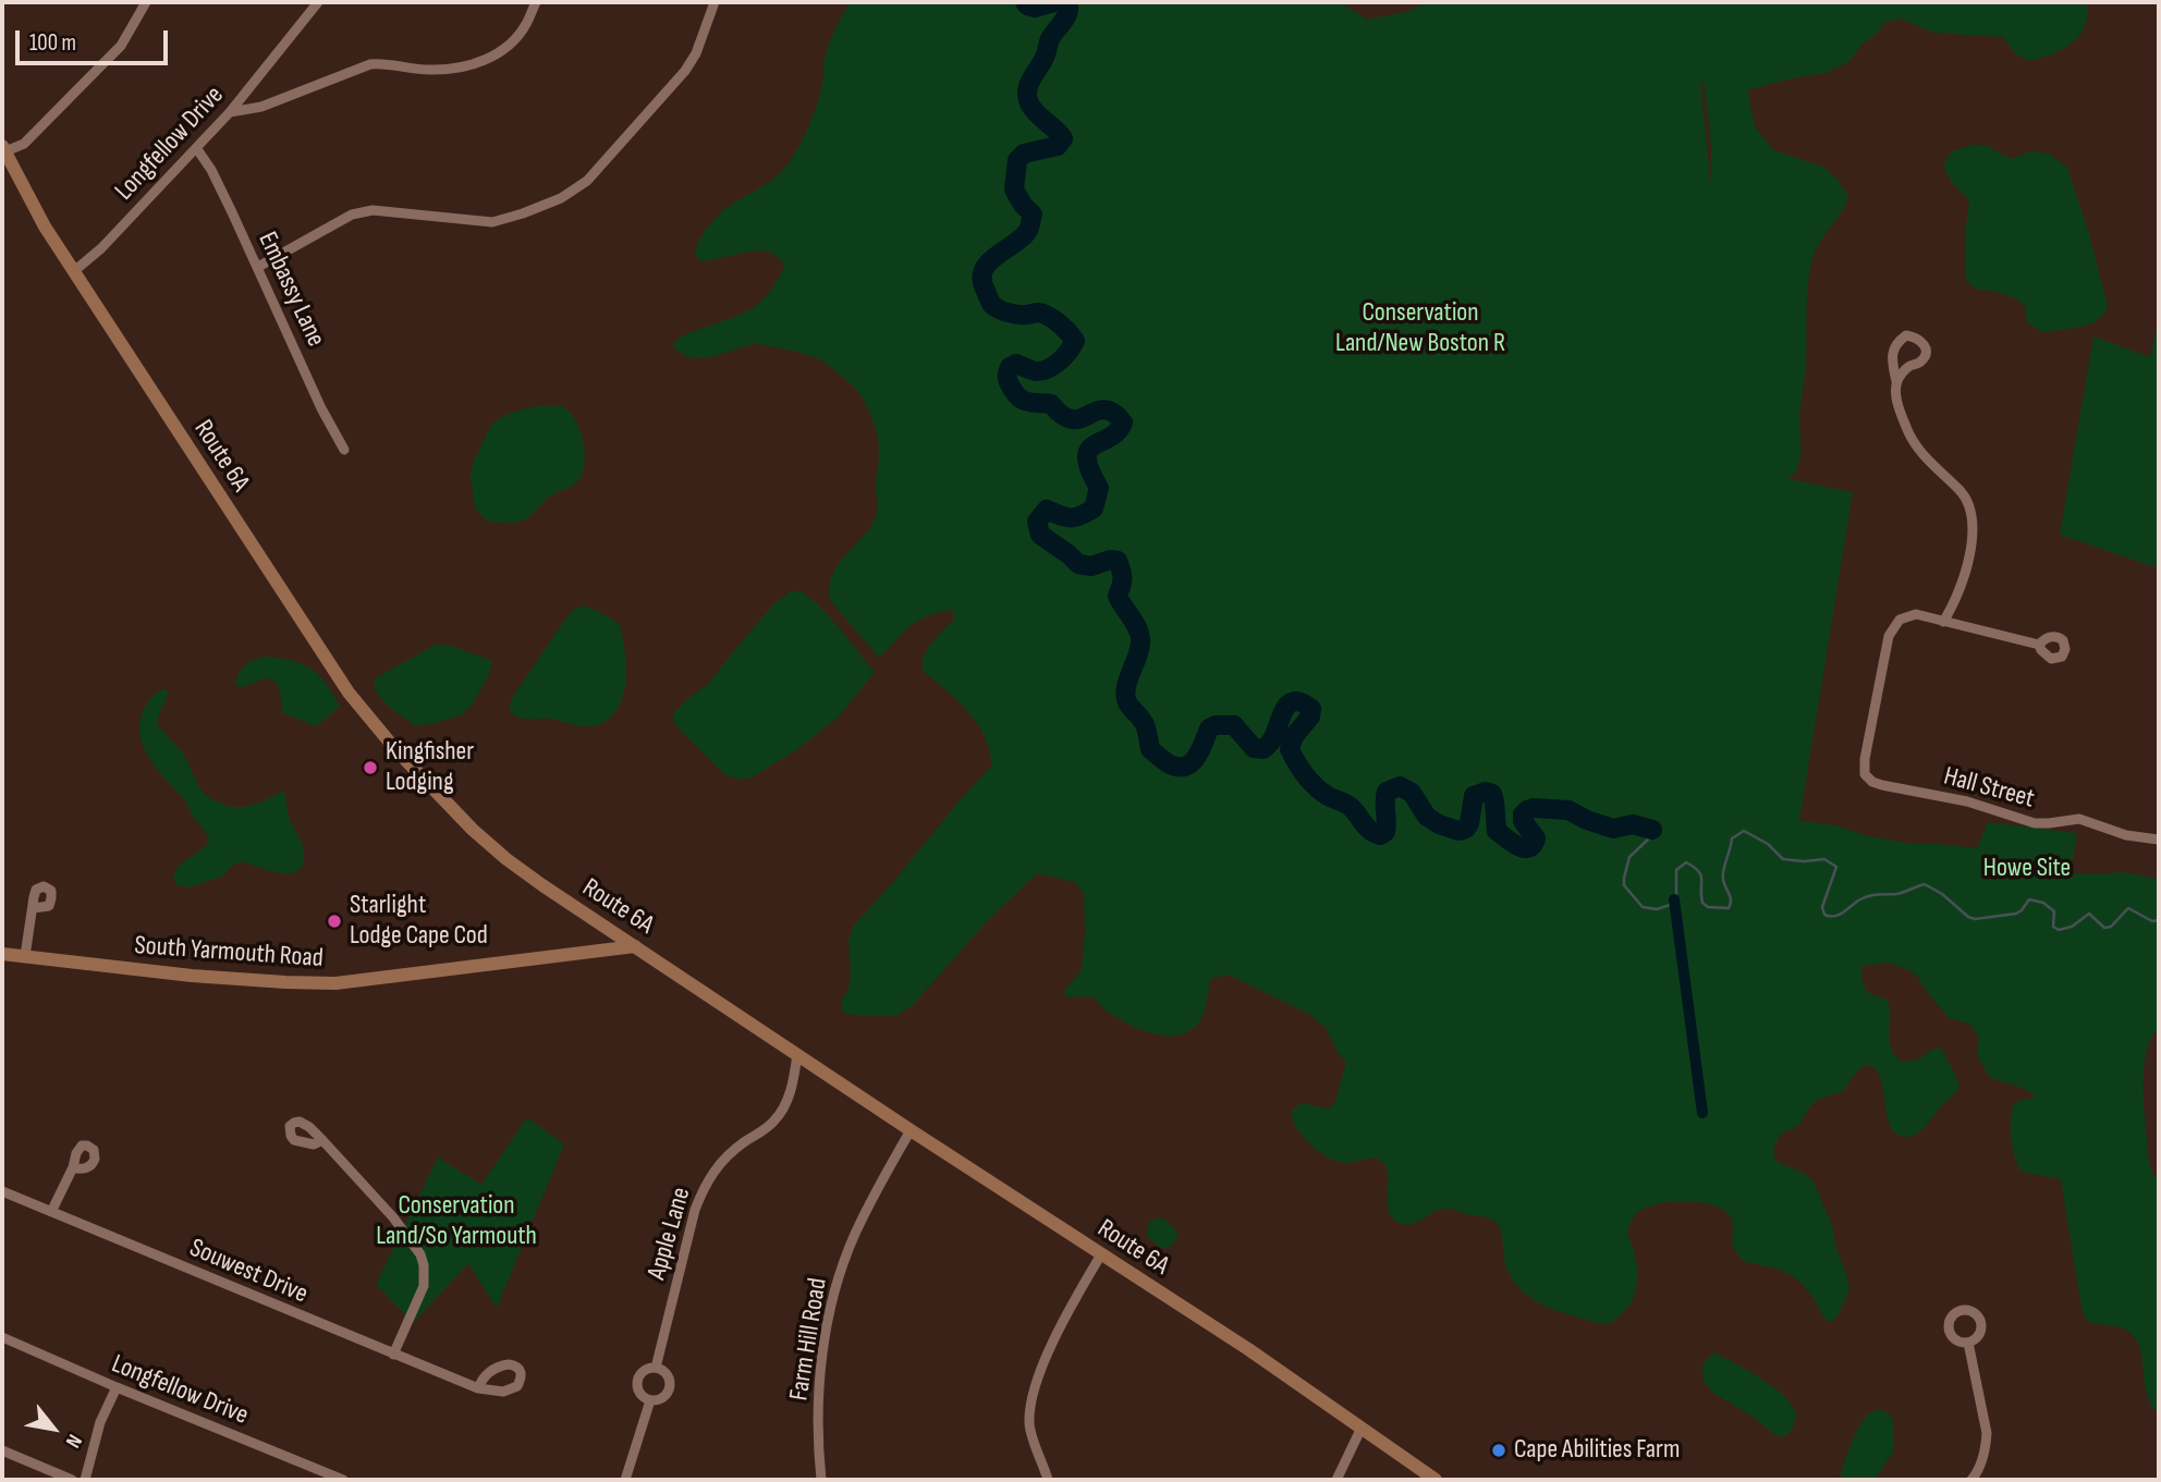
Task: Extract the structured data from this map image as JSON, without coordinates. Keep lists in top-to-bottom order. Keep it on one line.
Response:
{"streets":{"main road":["Route 6A","South Yarmouth Road"],"street":["Longfellow Drive","Embassy Lane","Hall Street","Apple Lane","Souwest Drive","Farm Hill Road"]},"crossings":[["Longfellow Drive","Embassy Lane"],["Longfellow Drive","Route 6A"],["Route 6A","South Yarmouth Road"],["Route 6A","Apple Lane"],["Route 6A","Farm Hill Road"]],"parks":["Conservation Land/New Boston R","Howe Site","Conservation Land/So Yarmouth"],"places":["Kingfisher Lodging","Starlight Lodge Cape Cod","Cape Abilities Farm"],"scale_bar":"100 m","north":"bottom right"}
